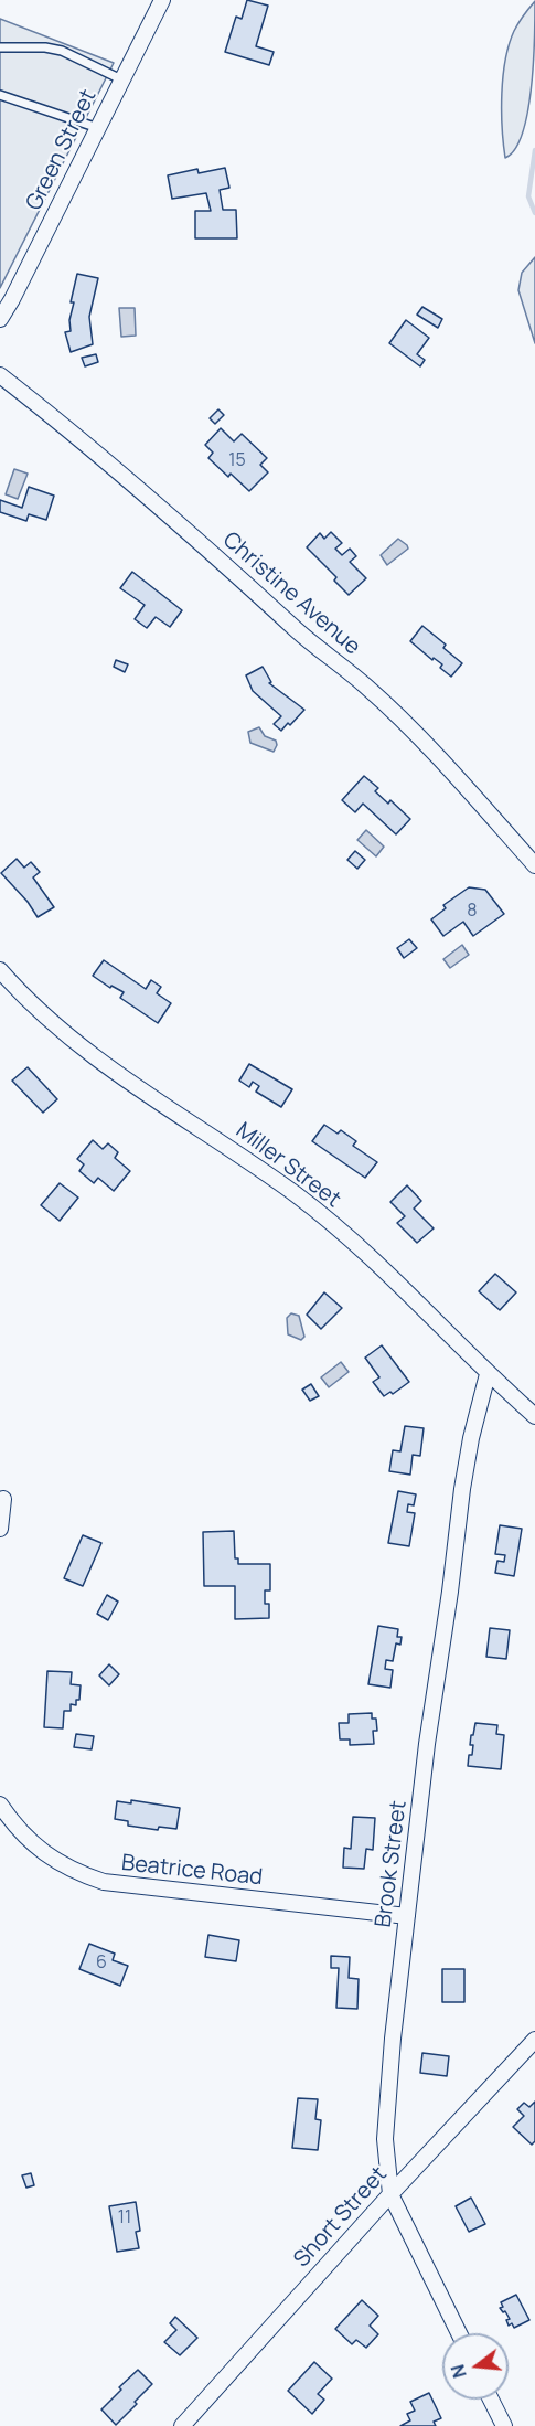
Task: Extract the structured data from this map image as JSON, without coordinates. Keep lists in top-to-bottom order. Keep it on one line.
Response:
{"streets":{"street":["Green Street","Christine Avenue","Miller Street","Brook Street","Beatrice Road","Short Street"]},"crossings":[["Miller Street","Brook Street"],["Brook Street","Beatrice Road"],["Brook Street","Short Street"]],"house_numbers":["15","8","6","11"],"north":"left"}
